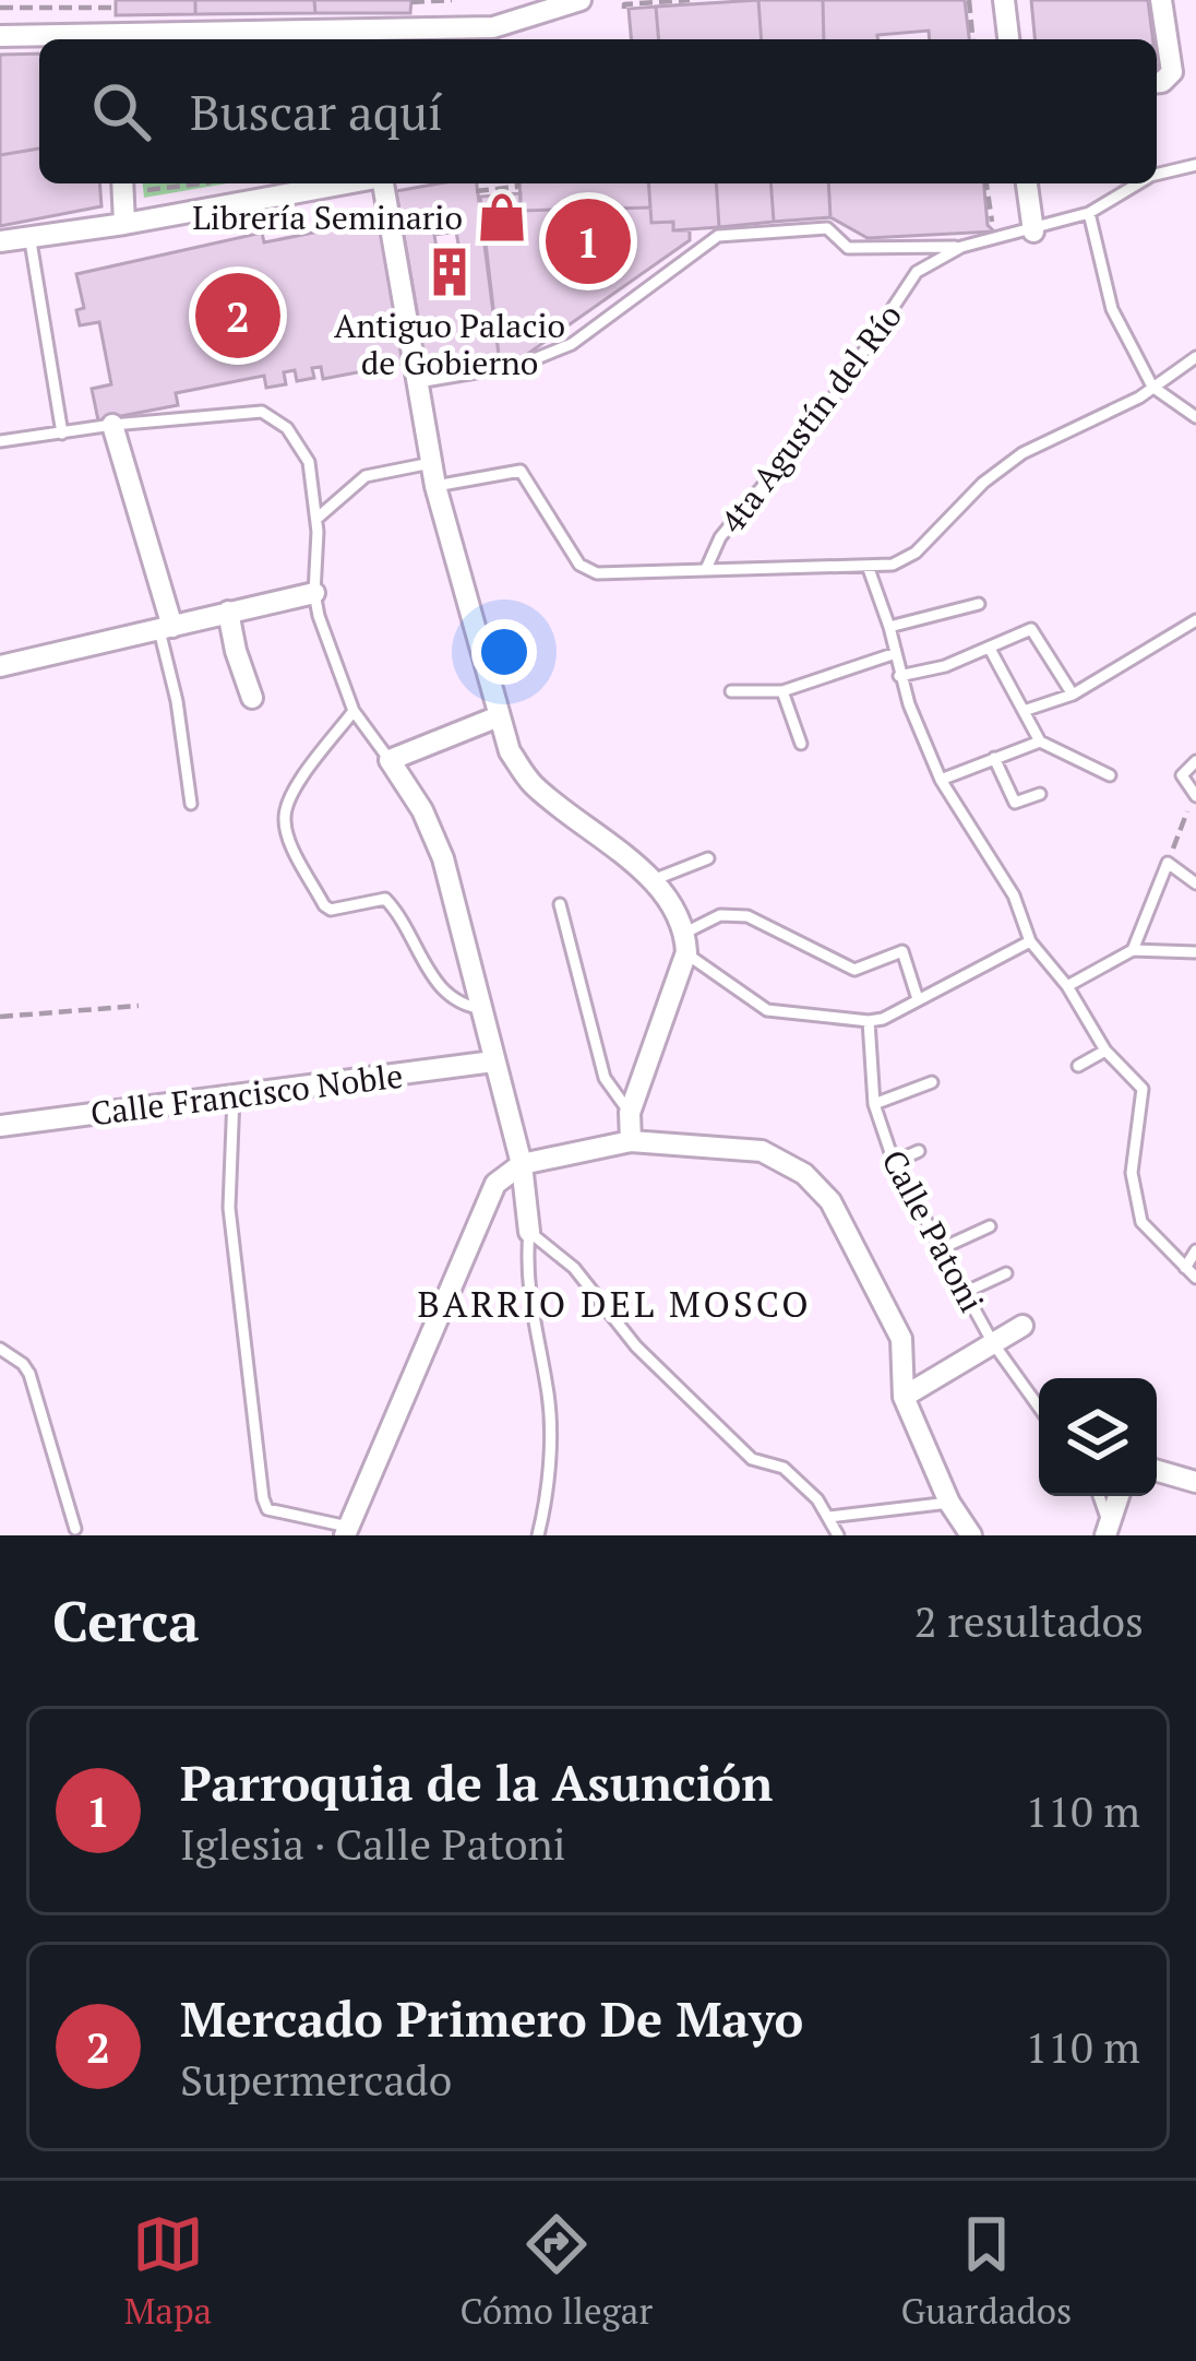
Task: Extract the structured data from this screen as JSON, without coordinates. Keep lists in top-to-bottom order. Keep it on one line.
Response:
{"streets":{"street":["Calle Francisco Noble"],"lane":["4ta Agustín del Río","Calle Patoni"]},"districts":["BARRIO DEL MOSCO"],"places":{"shop":["Librería Seminario"],"building":["Antiguo Palacio de Gobierno"]},"page":{"search":"Buscar aquí","pins":["1","2"],"heading":["Cerca","2 resultados"],"list":[{"mark":"1","name":"Parroquia de la Asunción","note":"Iglesia · Calle Patoni","value":"110 m"},{"mark":"2","name":"Mercado Primero De Mayo","note":"Supermercado","value":"110 m"}],"nav":["Mapa","Cómo llegar","Guardados"]}}
